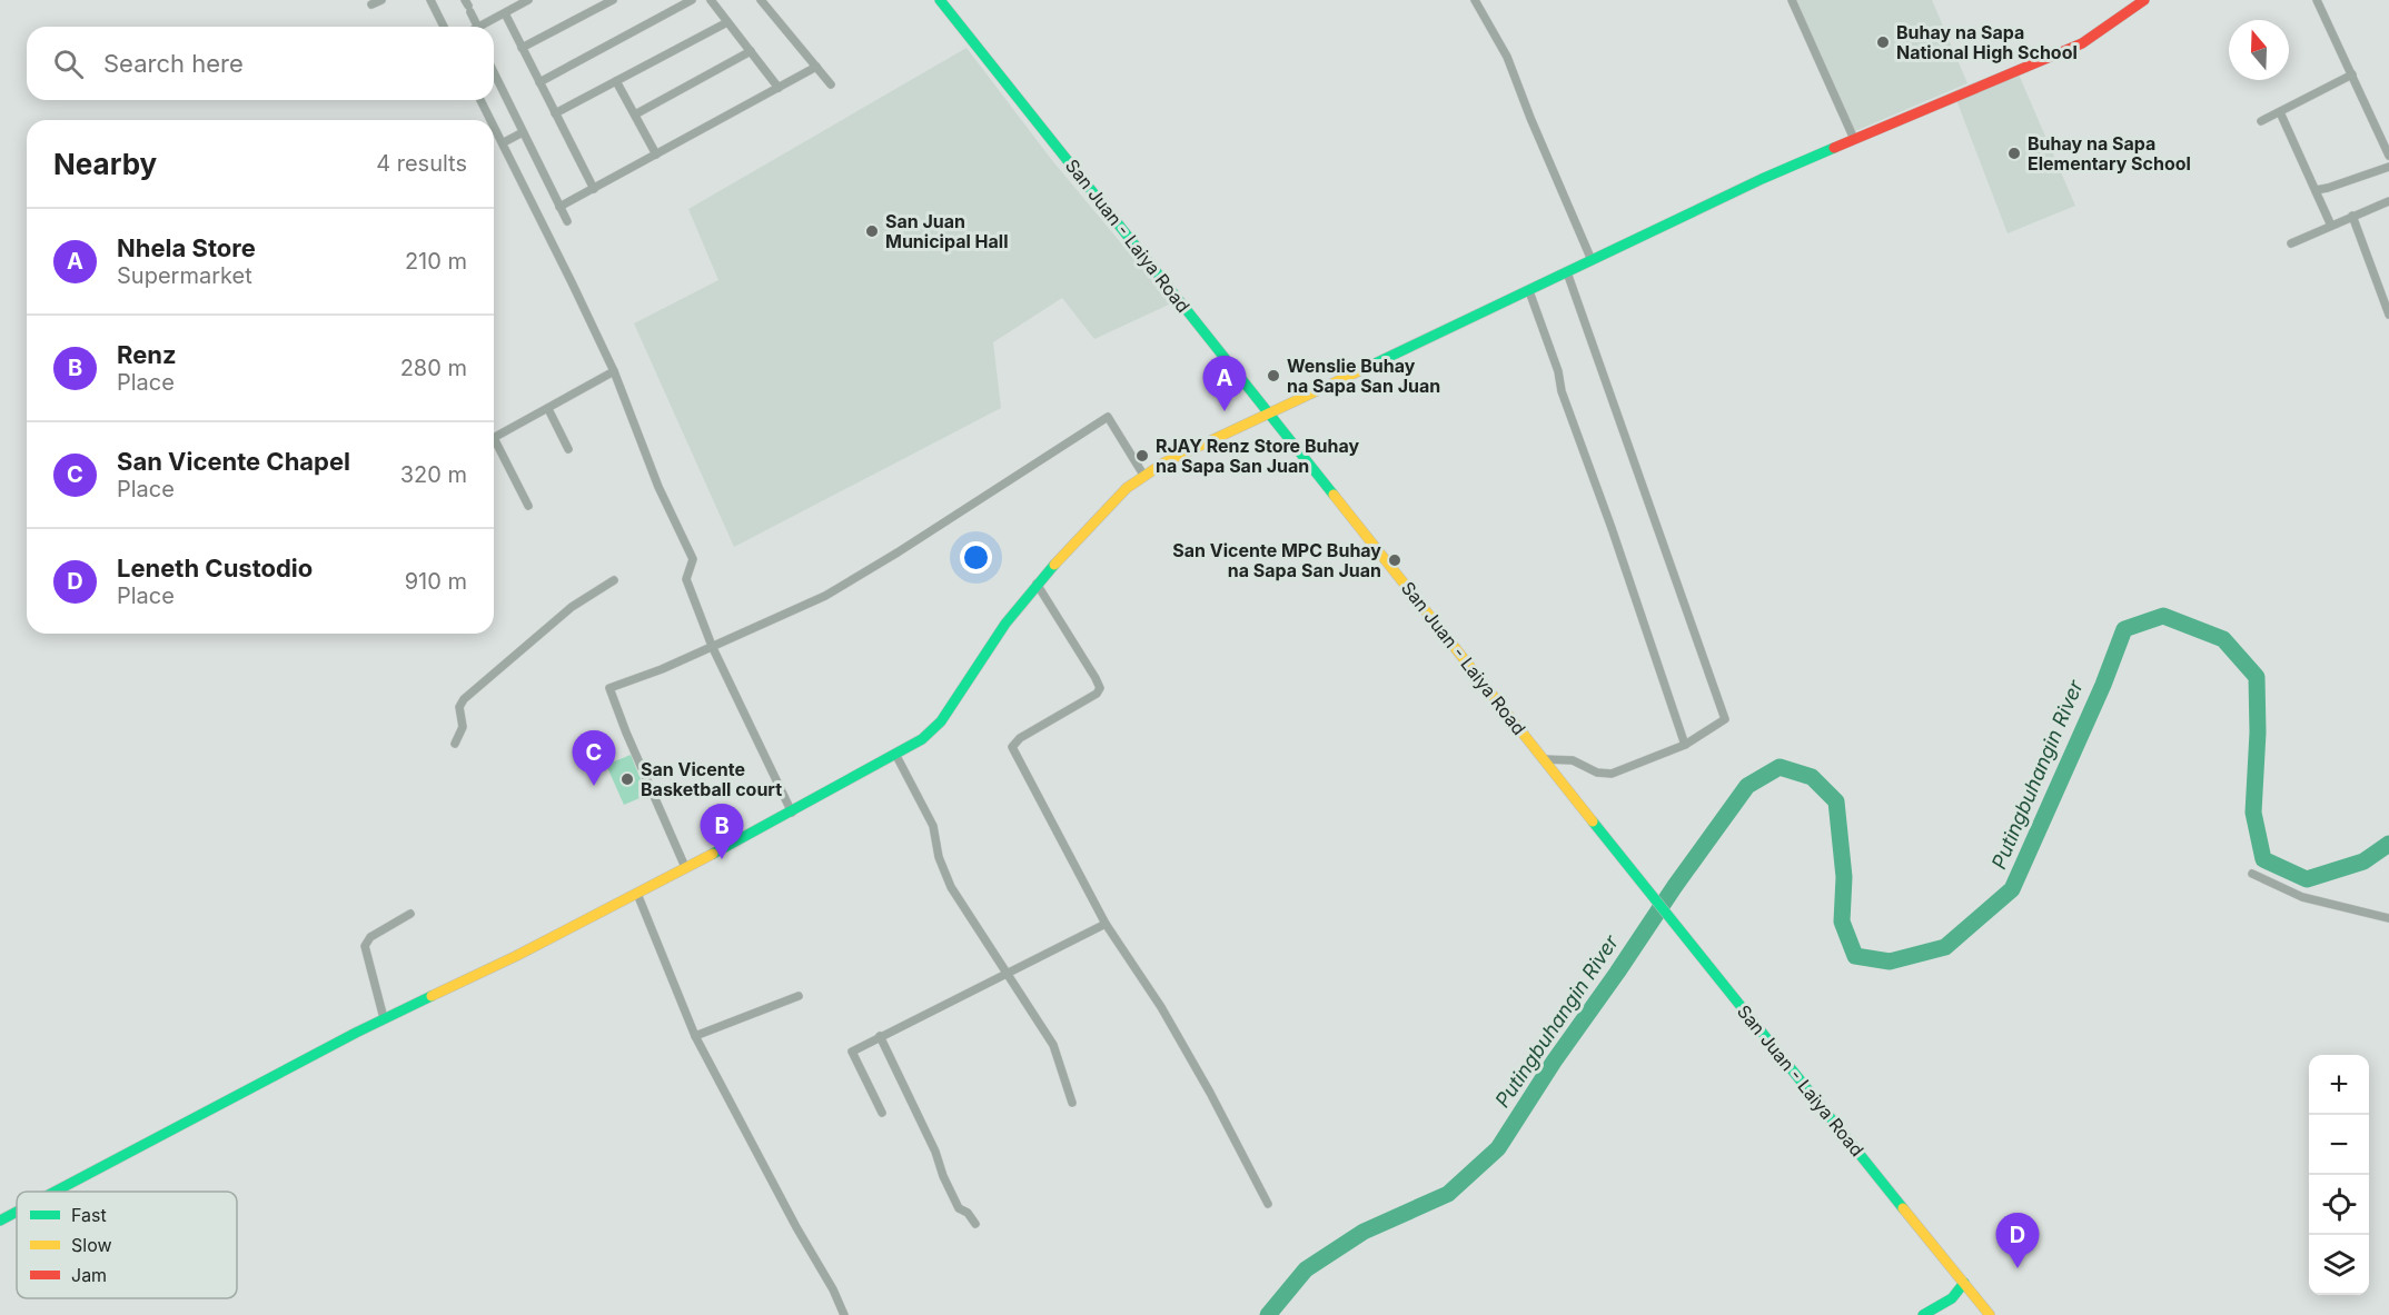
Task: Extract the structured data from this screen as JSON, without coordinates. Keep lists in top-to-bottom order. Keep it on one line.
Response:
{"streets":{"street":["San Juan - Laiya Road"]},"water":["Putingbuhangin River"],"places":["Buhay na Sapa National High School","Buhay na Sapa Elementary School","San Juan Municipal Hall","Wenslie Buhay na Sapa San Juan","RJAY Renz Store Buhay na Sapa San Juan","San Vicente MPC Buhay na Sapa San Juan","San Vicente Basketball court"],"legend":["Fast","Slow","Jam"],"north":"top","page":{"search":"Search here","heading":["Nearby","4 results"],"list":[{"mark":"A","name":"Nhela Store","note":"Supermarket","value":"210 m"},{"mark":"B","name":"Renz","note":"Place","value":"280 m"},{"mark":"C","name":"San Vicente Chapel","note":"Place","value":"320 m"},{"mark":"D","name":"Leneth Custodio","note":"Place","value":"910 m"}],"pins":["A","C","B","D"],"map_buttons":["+","−"]}}
